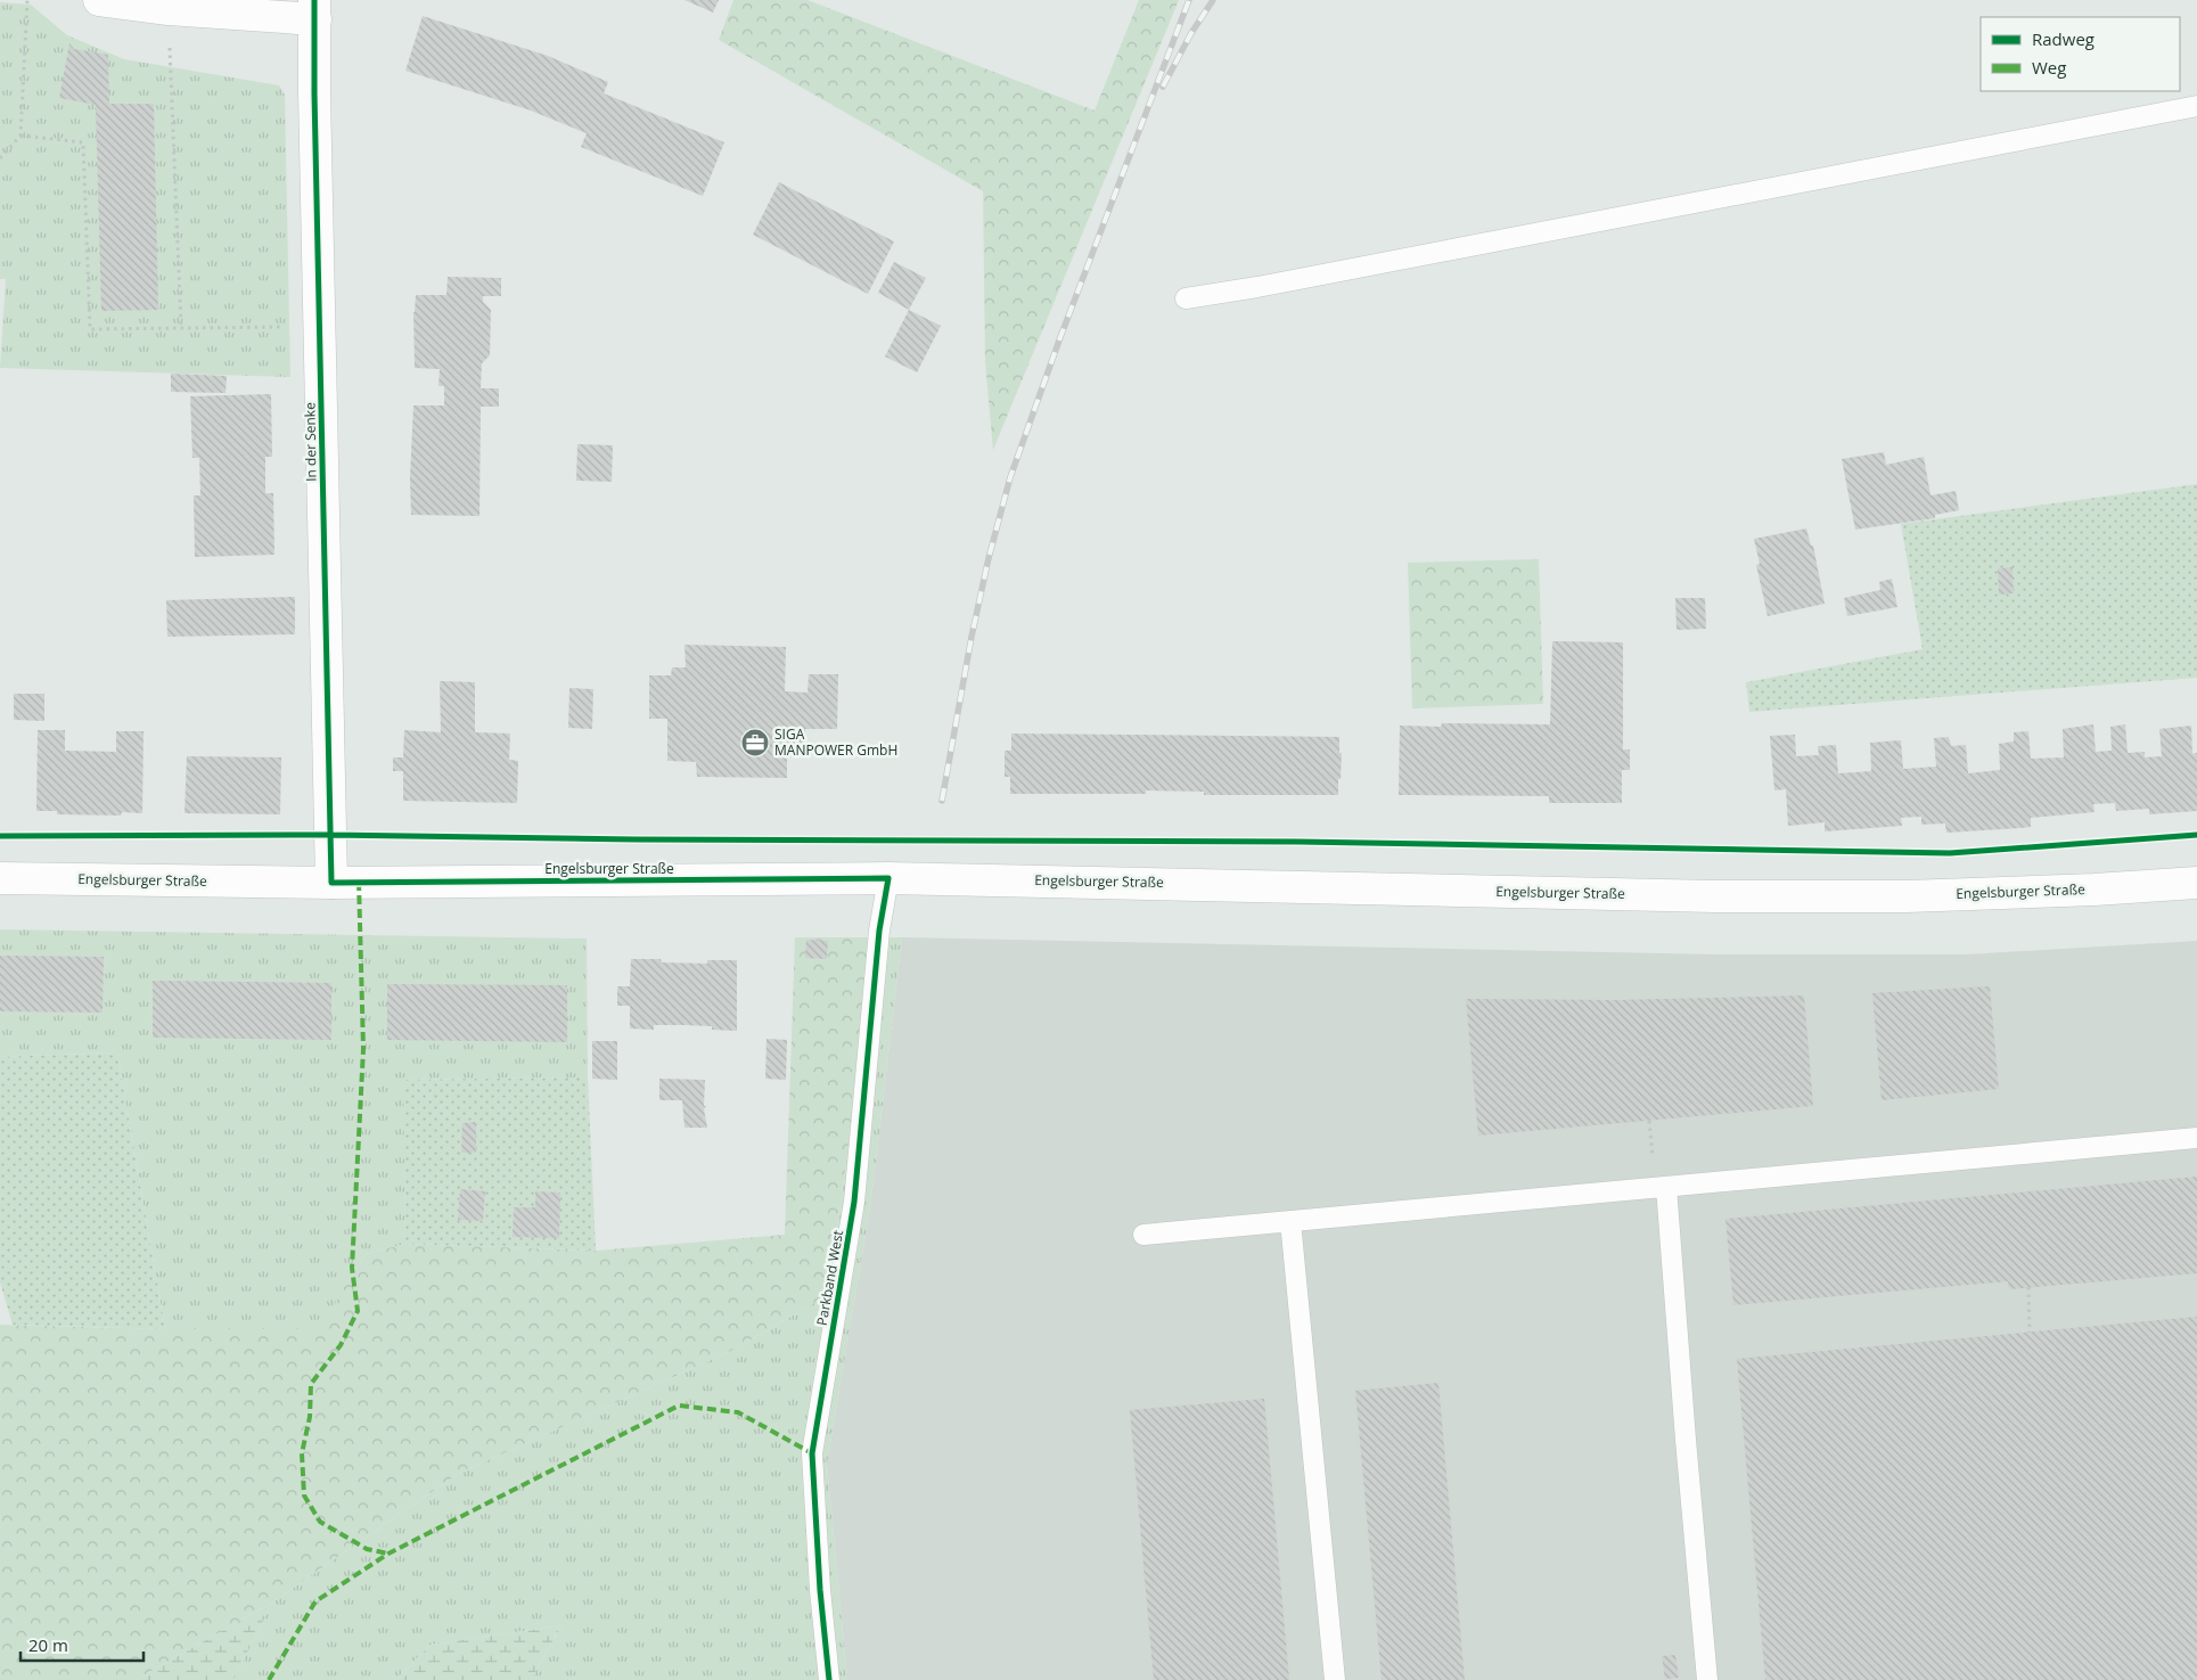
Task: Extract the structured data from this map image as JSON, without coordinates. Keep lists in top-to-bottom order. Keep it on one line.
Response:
{"streets":{"street":["In der Senke","Engelsburger Straße"],"lane":["Parkband West"]},"crossings":[["In der Senke","Engelsburger Straße"],["Engelsburger Straße","Parkband West"]],"places":{"office":["SIGA MANPOWER GmbH"]},"legend":["Radweg","Weg"],"scale_bar":"20 m"}
